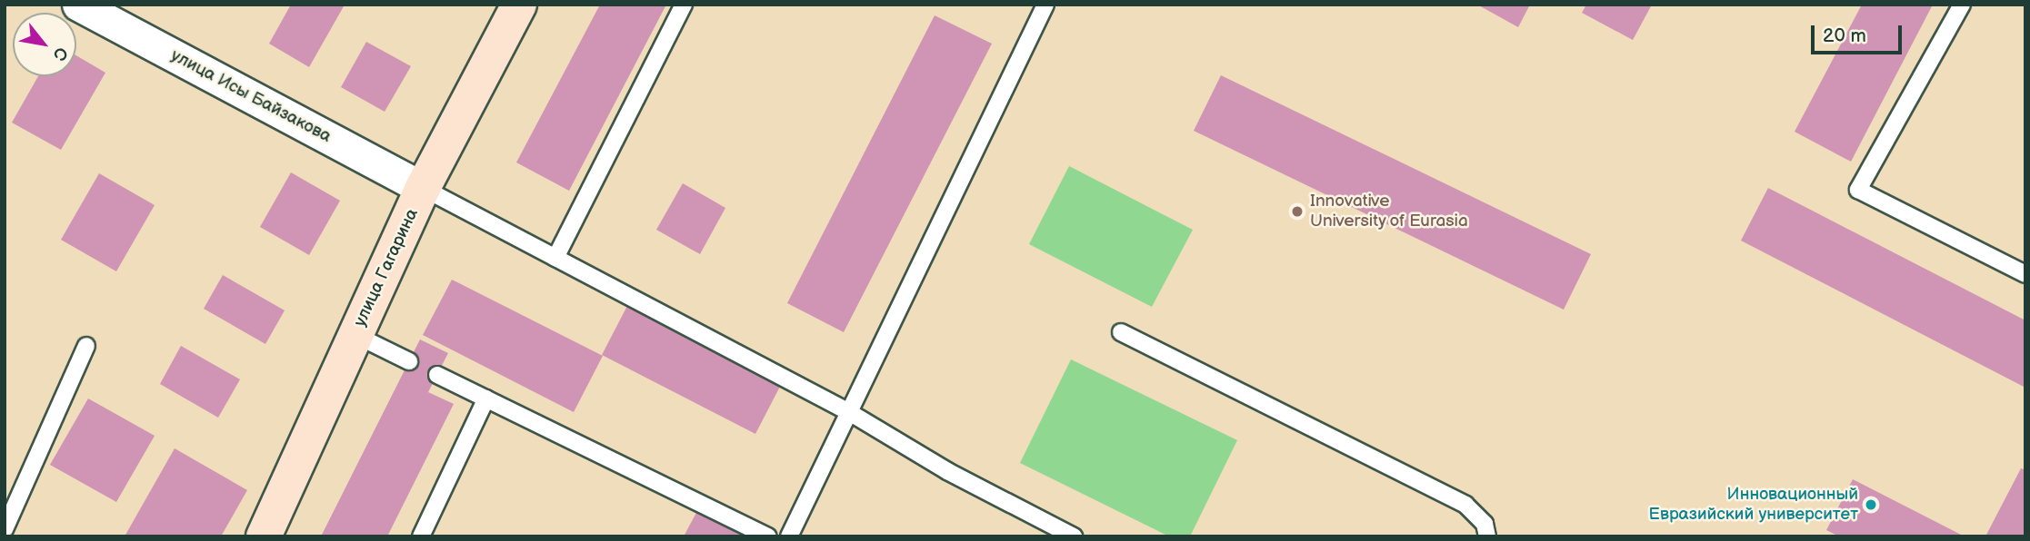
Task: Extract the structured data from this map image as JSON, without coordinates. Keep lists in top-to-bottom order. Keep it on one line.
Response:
{"streets":{"street":["улица Исы Байзакова","улица Гагарина"]},"crossings":[["улица Исы Байзакова","улица Гагарина"]],"places":["Innovative University of Eurasia","Инновационный Евразийский университет"],"scale_bar":"20 m","north":"bottom right"}
